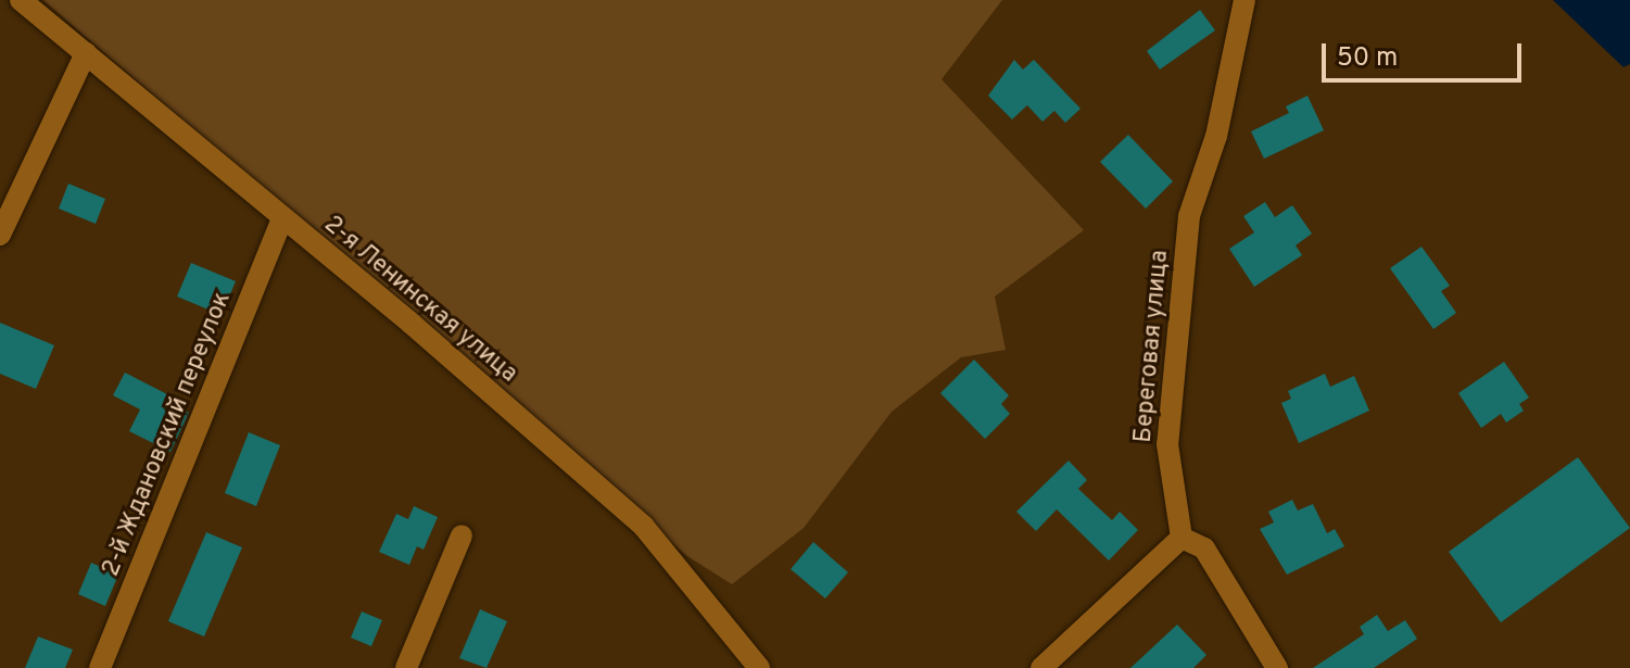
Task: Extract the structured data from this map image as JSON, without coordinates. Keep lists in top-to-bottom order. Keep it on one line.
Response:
{"streets":{"street":["2-я Ленинская улица","Береговая улица","2-й Ждановский переулок"]},"crossings":[["2-я Ленинская улица","2-й Ждановский переулок"]],"scale_bar":"50 m"}
